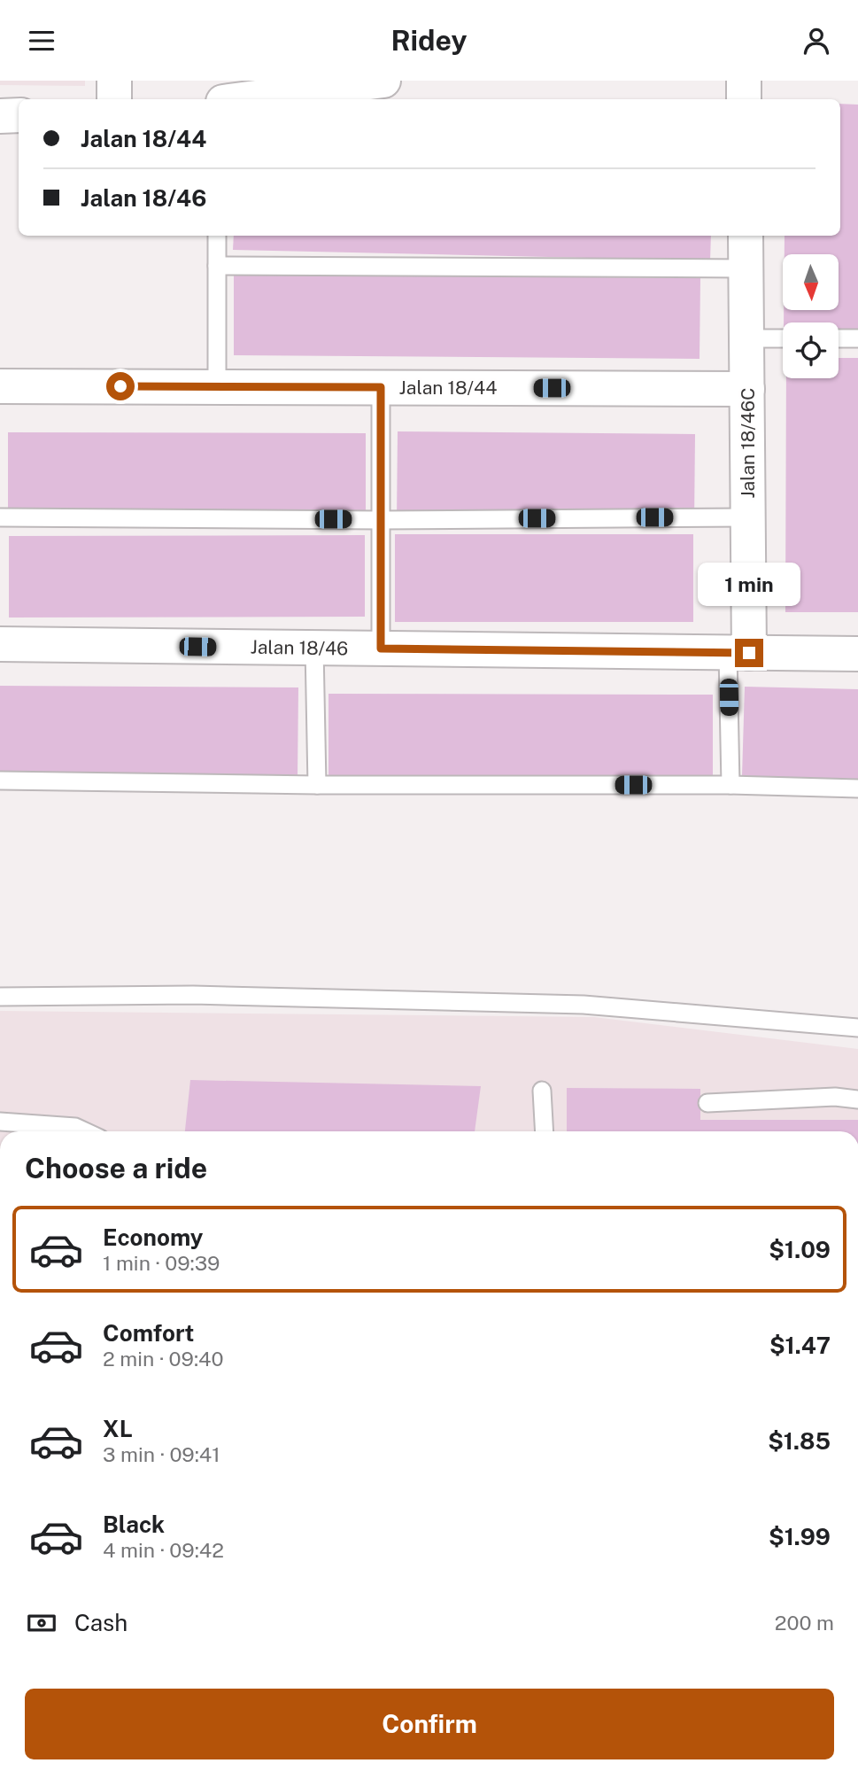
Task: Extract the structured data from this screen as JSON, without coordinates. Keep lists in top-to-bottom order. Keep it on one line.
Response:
{"streets":{"street":["Jalan 18/44","Jalan 18/46C","Jalan 18/46"]},"crossings":[["Jalan 18/44","Jalan 18/46C"],["Jalan 18/46C","Jalan 18/46"]],"north":"bottom","page":{"header":"Ridey","banner":["Jalan 18/44","Jalan 18/46"],"bubble":"1 min","heading":"Choose a ride","list":[{"name":"Economy","note":"1 min · 09:39","value":"$1.09"},{"name":"Comfort","note":"2 min · 09:40","value":"$1.47"},{"name":"XL","note":"3 min · 09:41","value":"$1.85"},{"name":"Black","note":"4 min · 09:42","value":"$1.99"}],"pay":["Cash","200 m"],"buttons":"Confirm"}}
